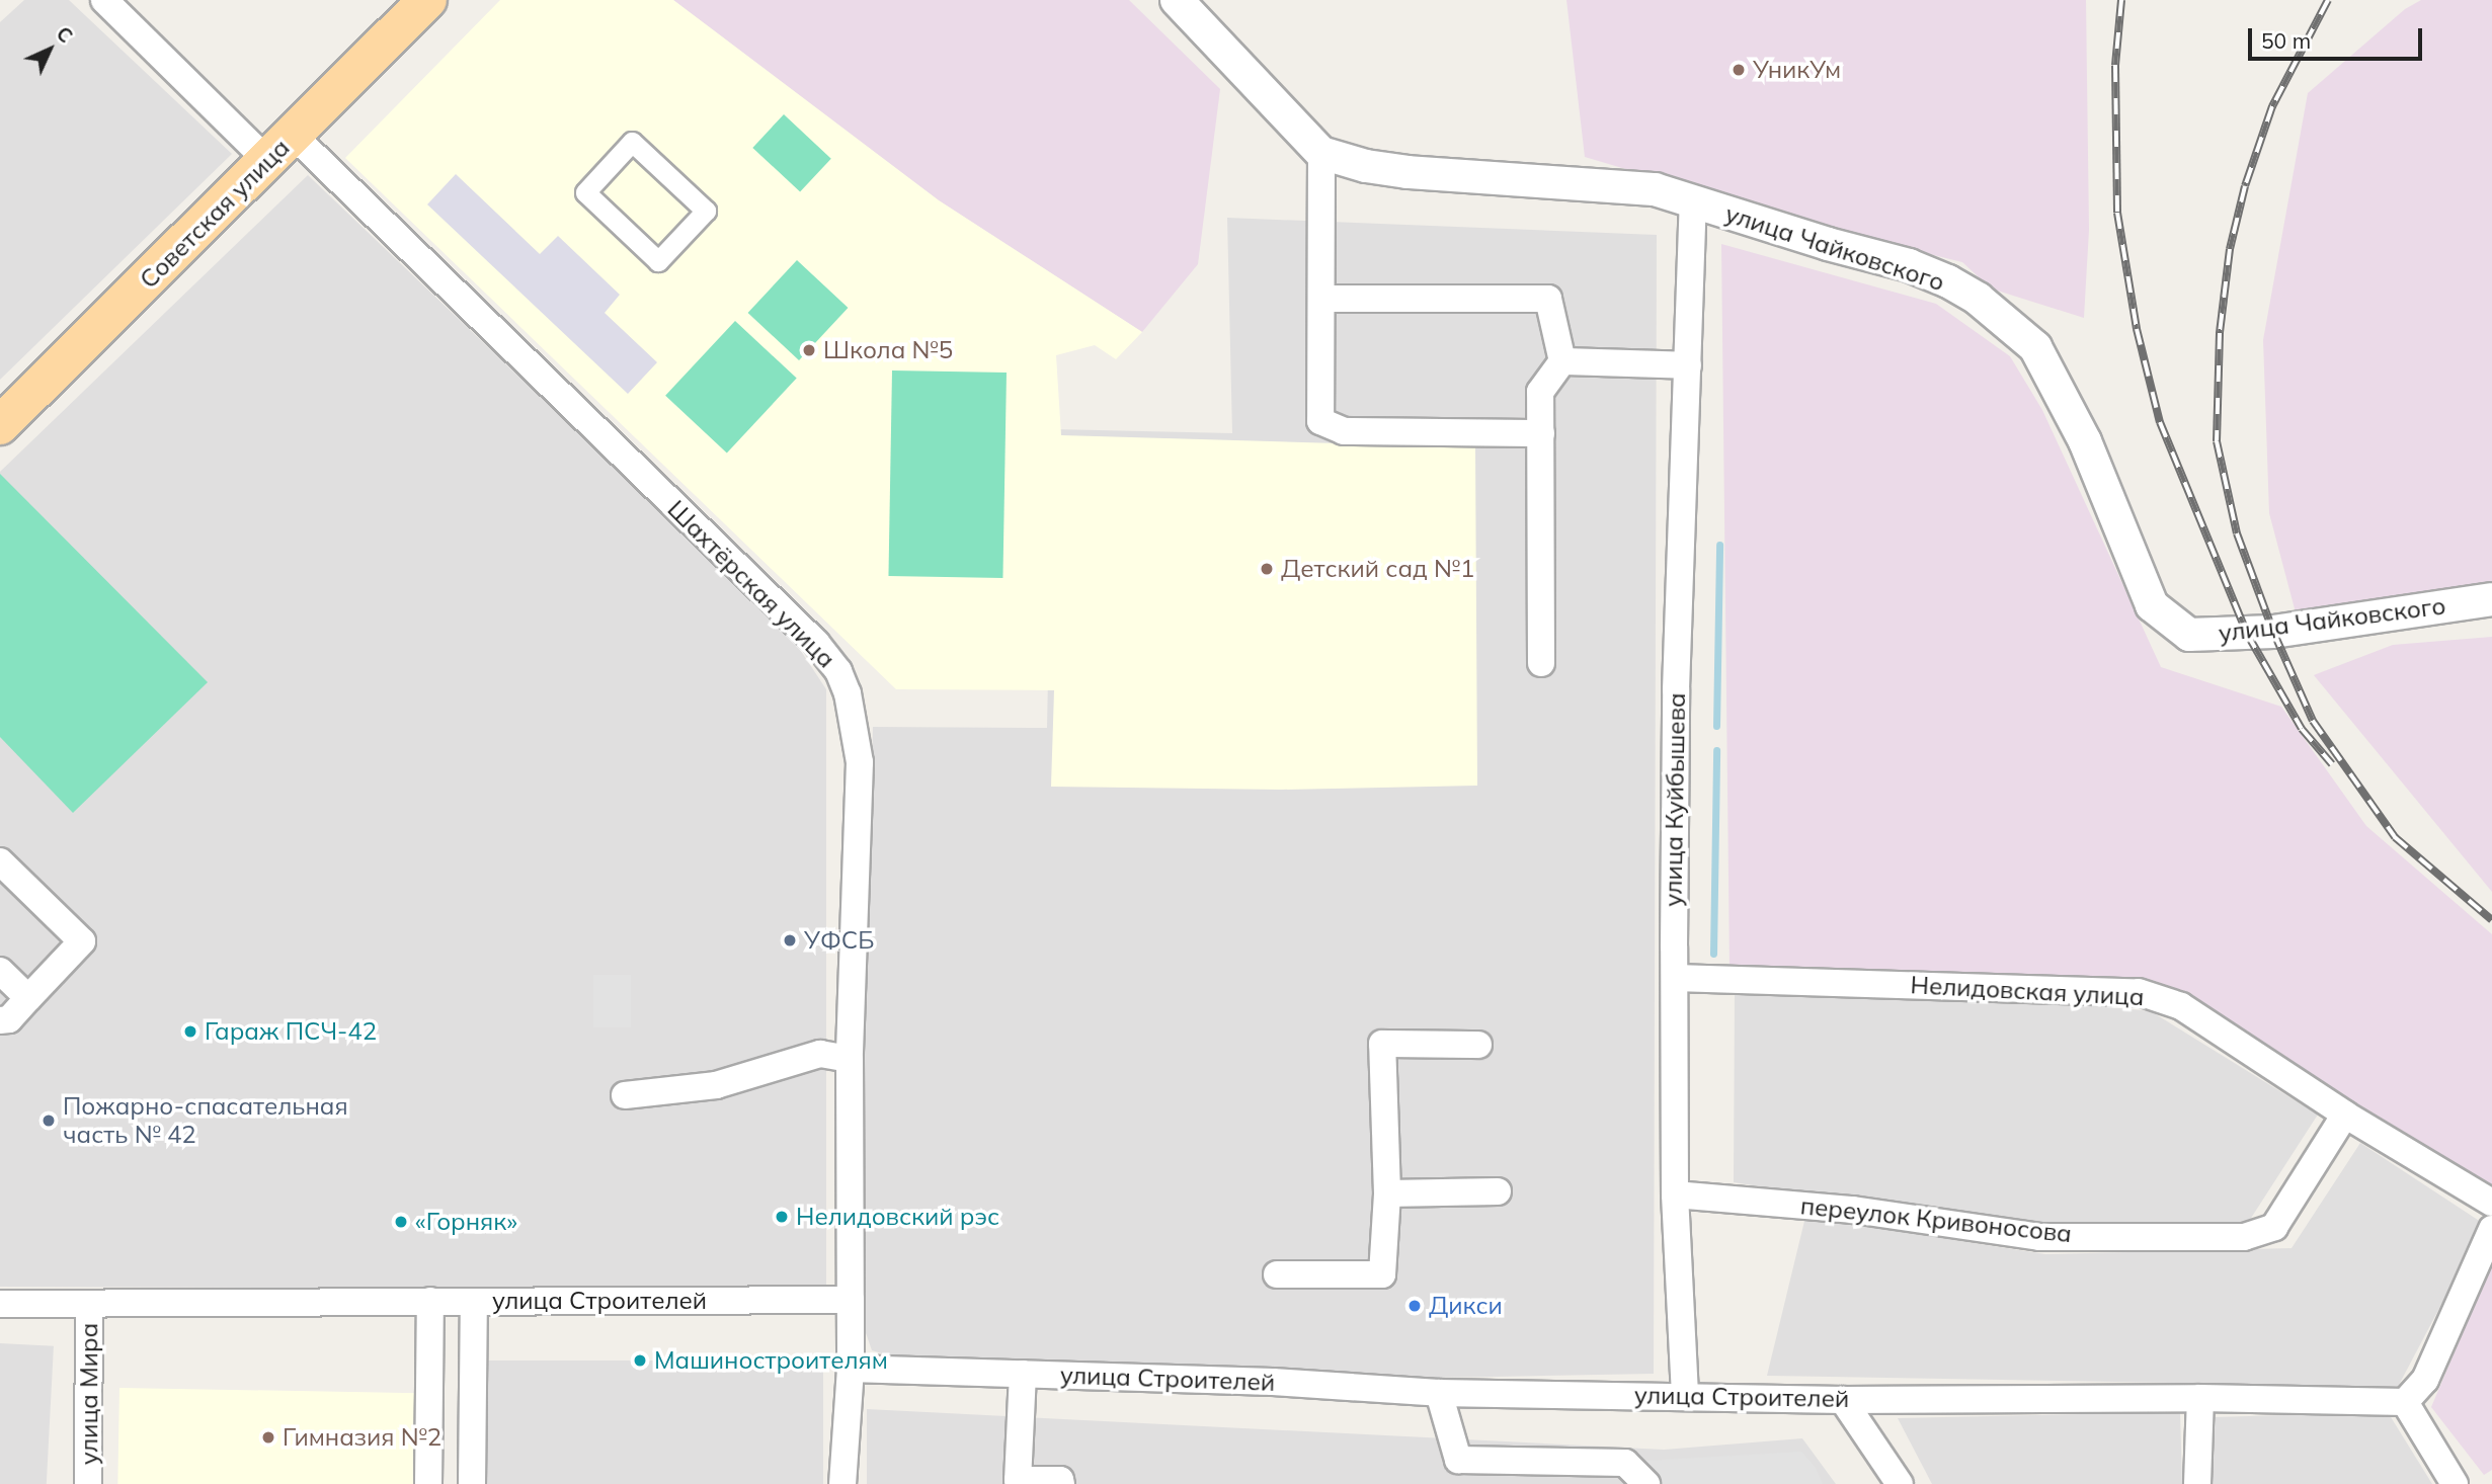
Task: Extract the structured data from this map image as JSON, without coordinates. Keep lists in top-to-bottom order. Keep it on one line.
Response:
{"streets":{"main road":["Советская улица"],"street":["улица Чайковского","Шахтёрская улица","улица Куйбышева","Нелидовская улица","переулок Кривоносова","улица Строителей","улица Мира"]},"crossings":[["Советская улица","Шахтёрская улица"],["улица Чайковского","улица Куйбышева"],["Шахтёрская улица","улица Строителей"],["улица Куйбышева","Нелидовская улица"],["улица Куйбышева","переулок Кривоносова"],["улица Куйбышева","улица Строителей"],["Нелидовская улица","переулок Кривоносова"],["улица Строителей","улица Мира"]],"places":["УникУм","Школа №5","Детский сад №1","УФСБ","Гараж ПСЧ-42","Пожарно-спасательная часть № 42","Нелидовский рэс","«Горняк»","Дикси","Машиностроителям","Гимназия №2"],"scale_bar":"50 m","north":"top right"}
